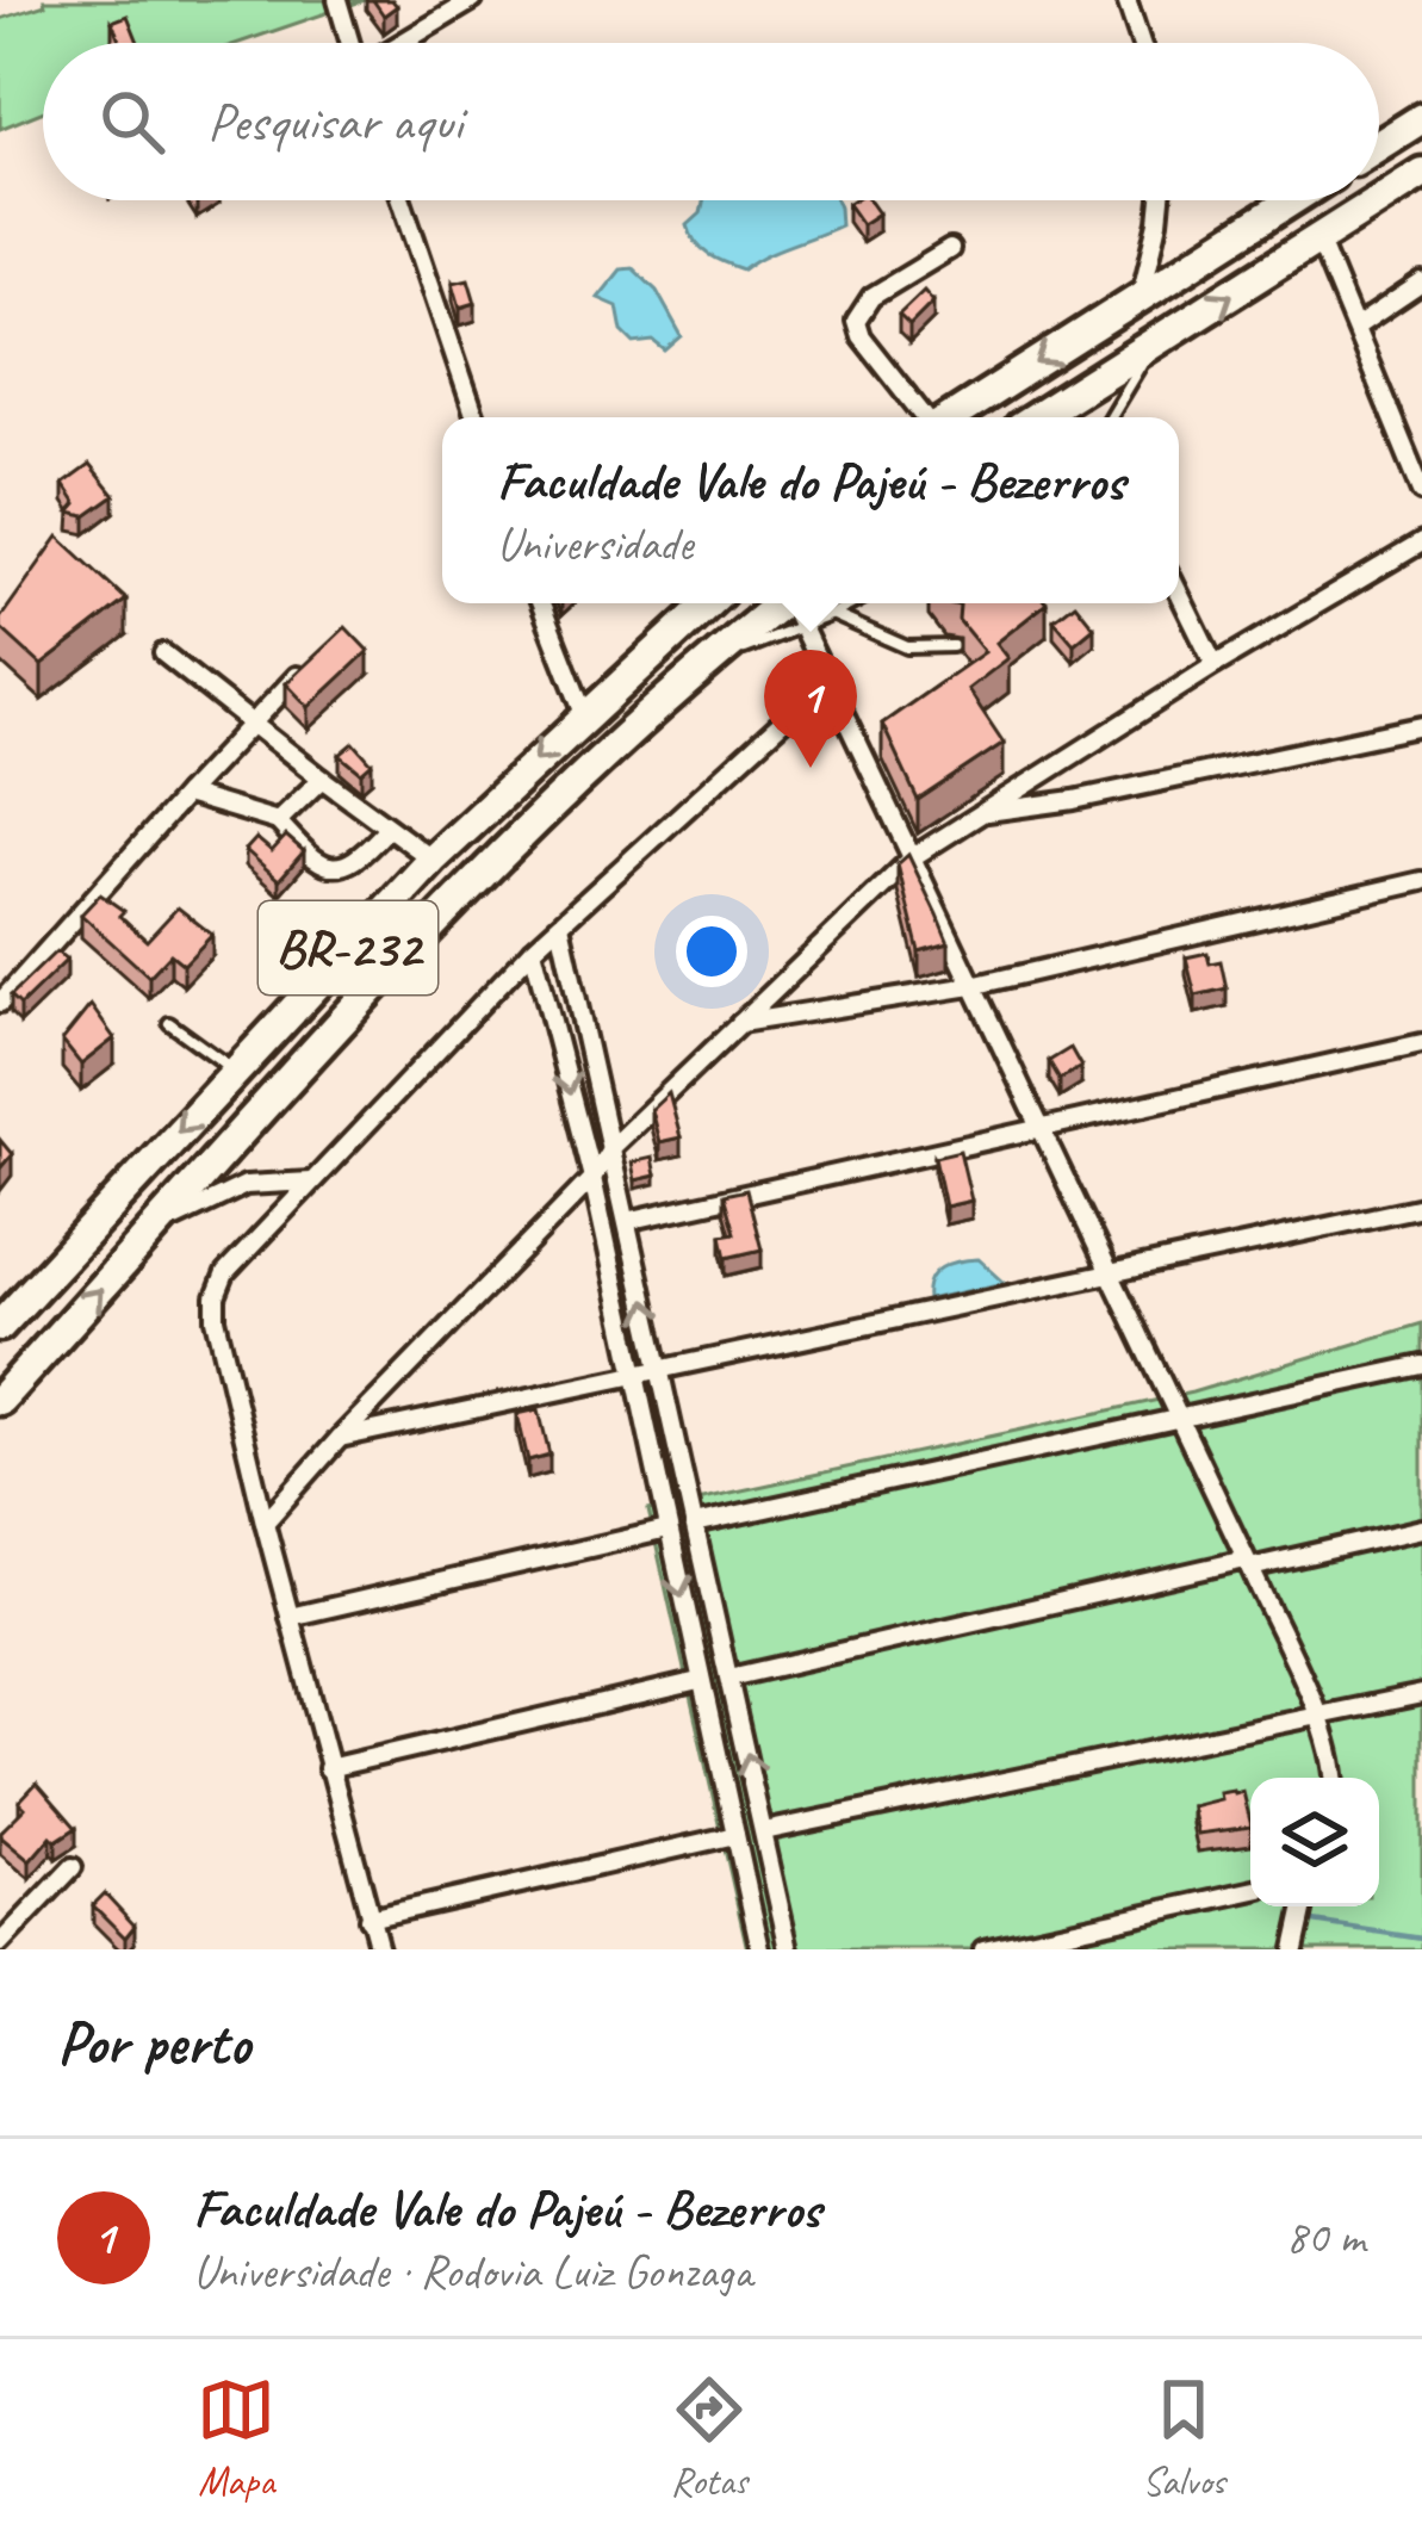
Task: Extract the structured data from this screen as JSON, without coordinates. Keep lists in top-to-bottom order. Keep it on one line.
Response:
{"streets":{"highway":["BR-232"]},"page":{"search":"Pesquisar aqui","popup":["Faculdade Vale do Pajeú - Bezerros","Universidade"],"pins":"1","heading":"Por perto","list":[{"mark":"1","name":"Faculdade Vale do Pajeú - Bezerros","note":"Universidade · Rodovia Luiz Gonzaga","value":"80 m"}],"nav":["Mapa","Rotas","Salvos"]}}
